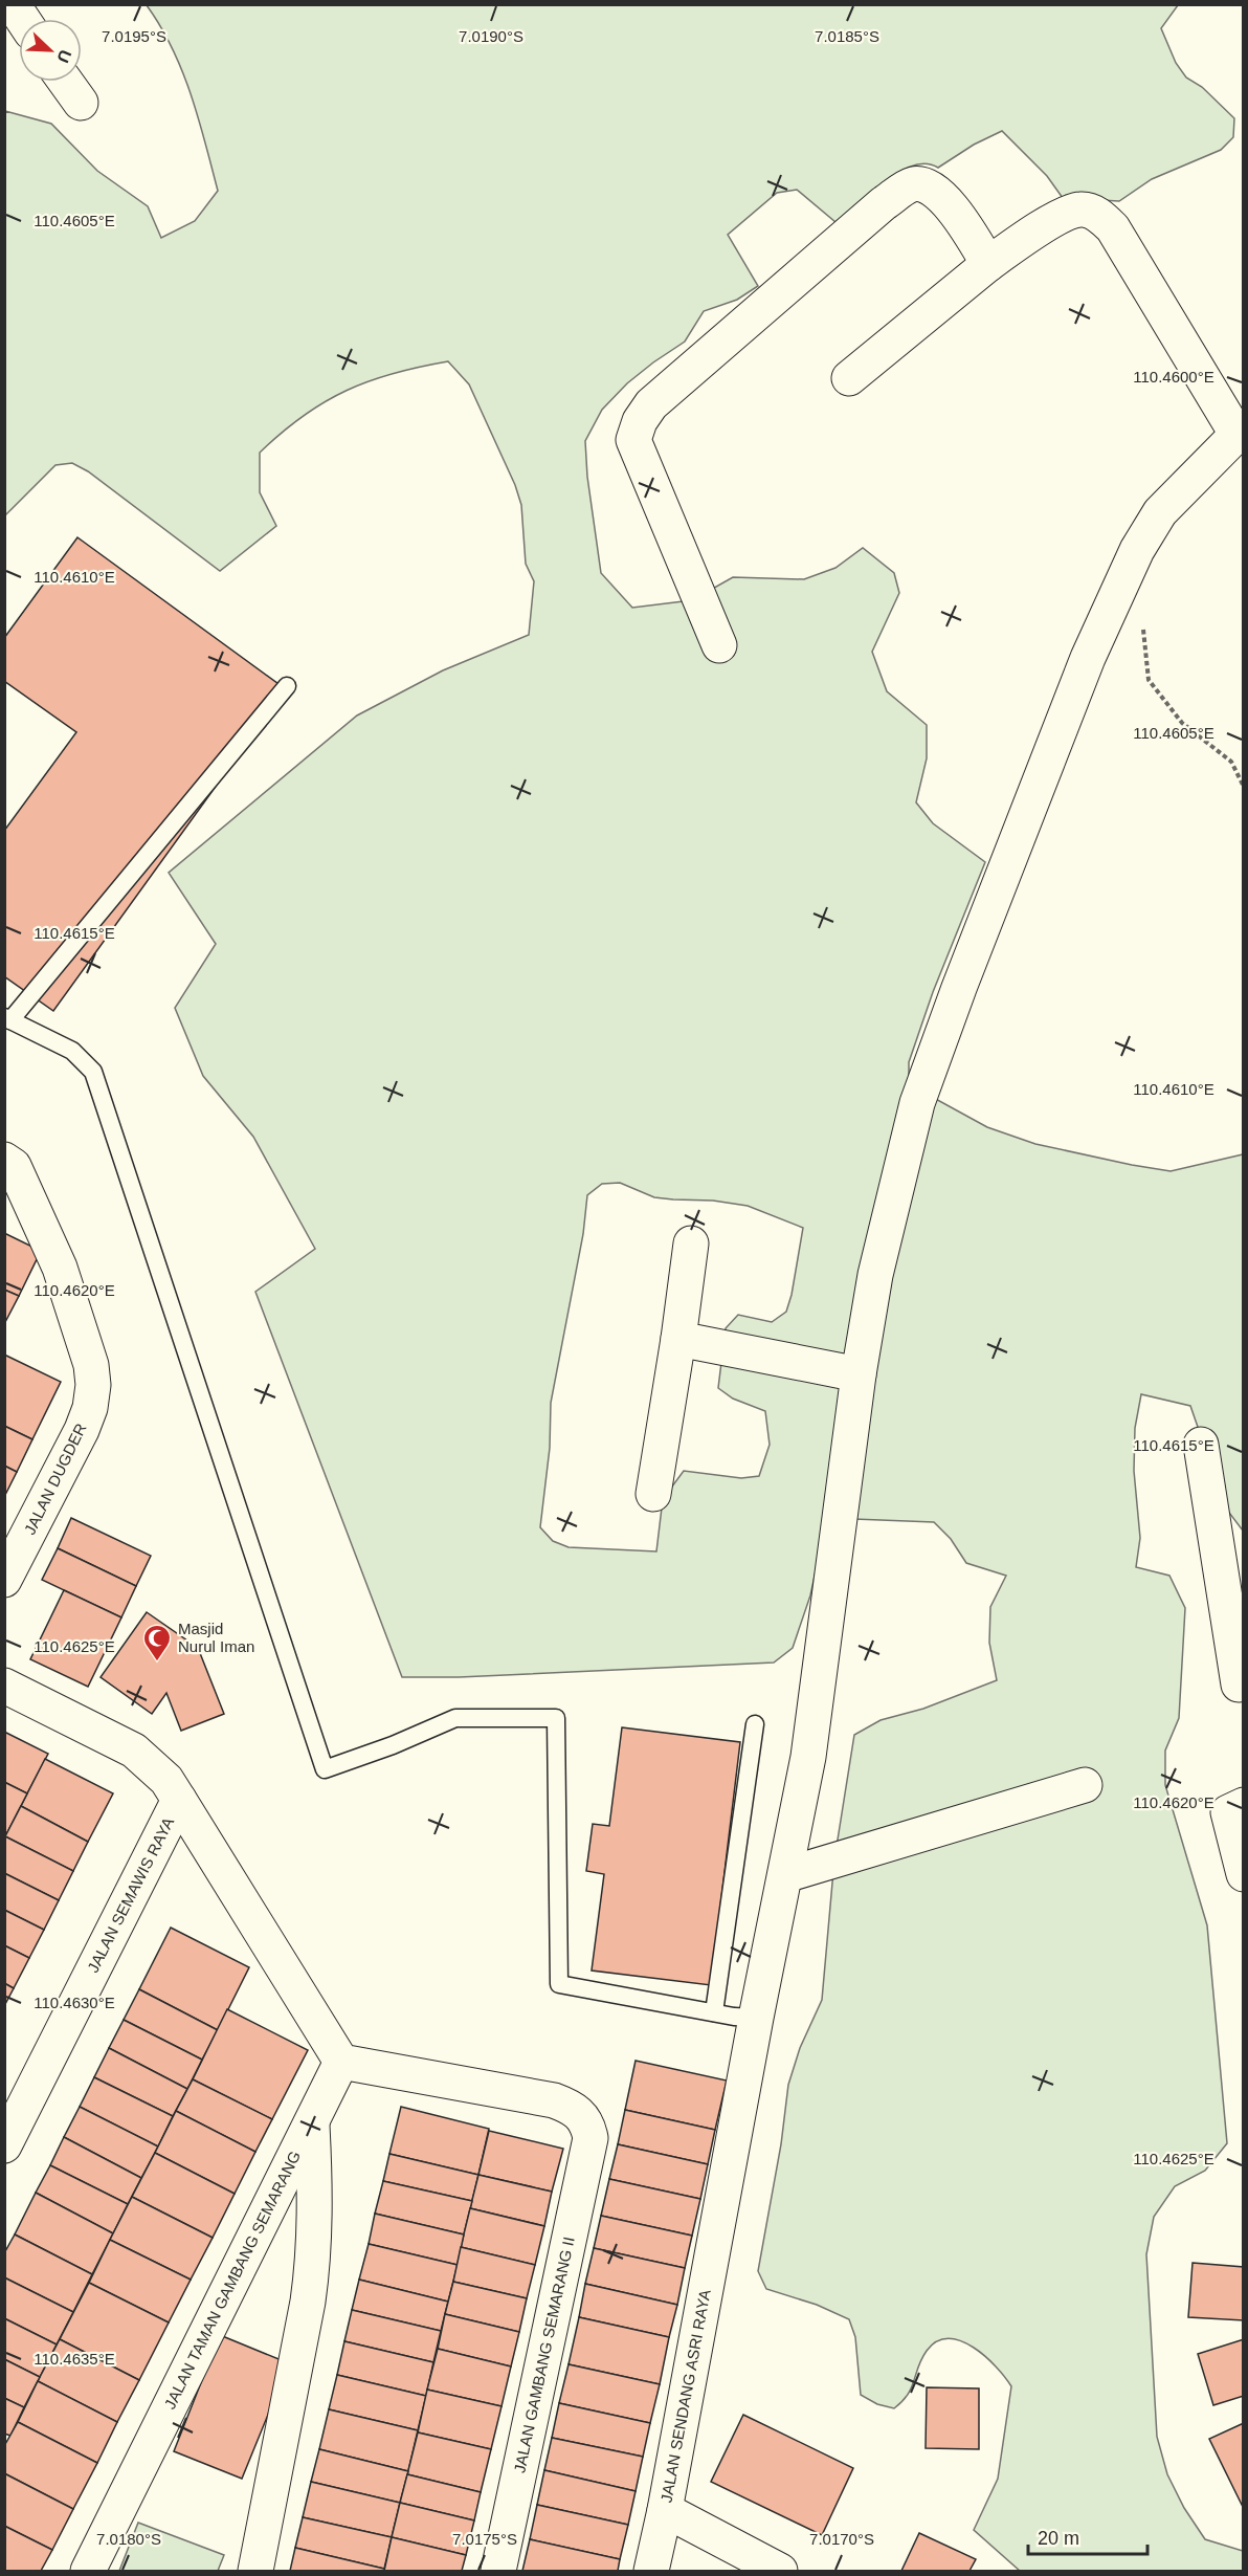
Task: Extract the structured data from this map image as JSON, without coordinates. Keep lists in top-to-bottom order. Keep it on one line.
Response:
{"streets":{"street":["JALAN DUGDER","JALAN SEMAWIS RAYA","JALAN TAMAN GAMBANG SEMARANG","JALAN GAMBANG SEMARANG II","JALAN SENDANG ASRI RAYA"]},"crossings":[["JALAN TAMAN GAMBANG SEMARANG","JALAN GAMBANG SEMARANG II"]],"places":{"mosque":["Masjid Nurul Iman"]},"scale_bar":"20 m","north":"bottom right","coordinates":["7.0195°S","7.0190°S","7.0185°S","110.4605°E","110.4600°E","110.4610°E","110.4615°E","110.4620°E","110.4625°E","110.4630°E","110.4635°E","7.0180°S","7.0175°S","7.0170°S"]}
